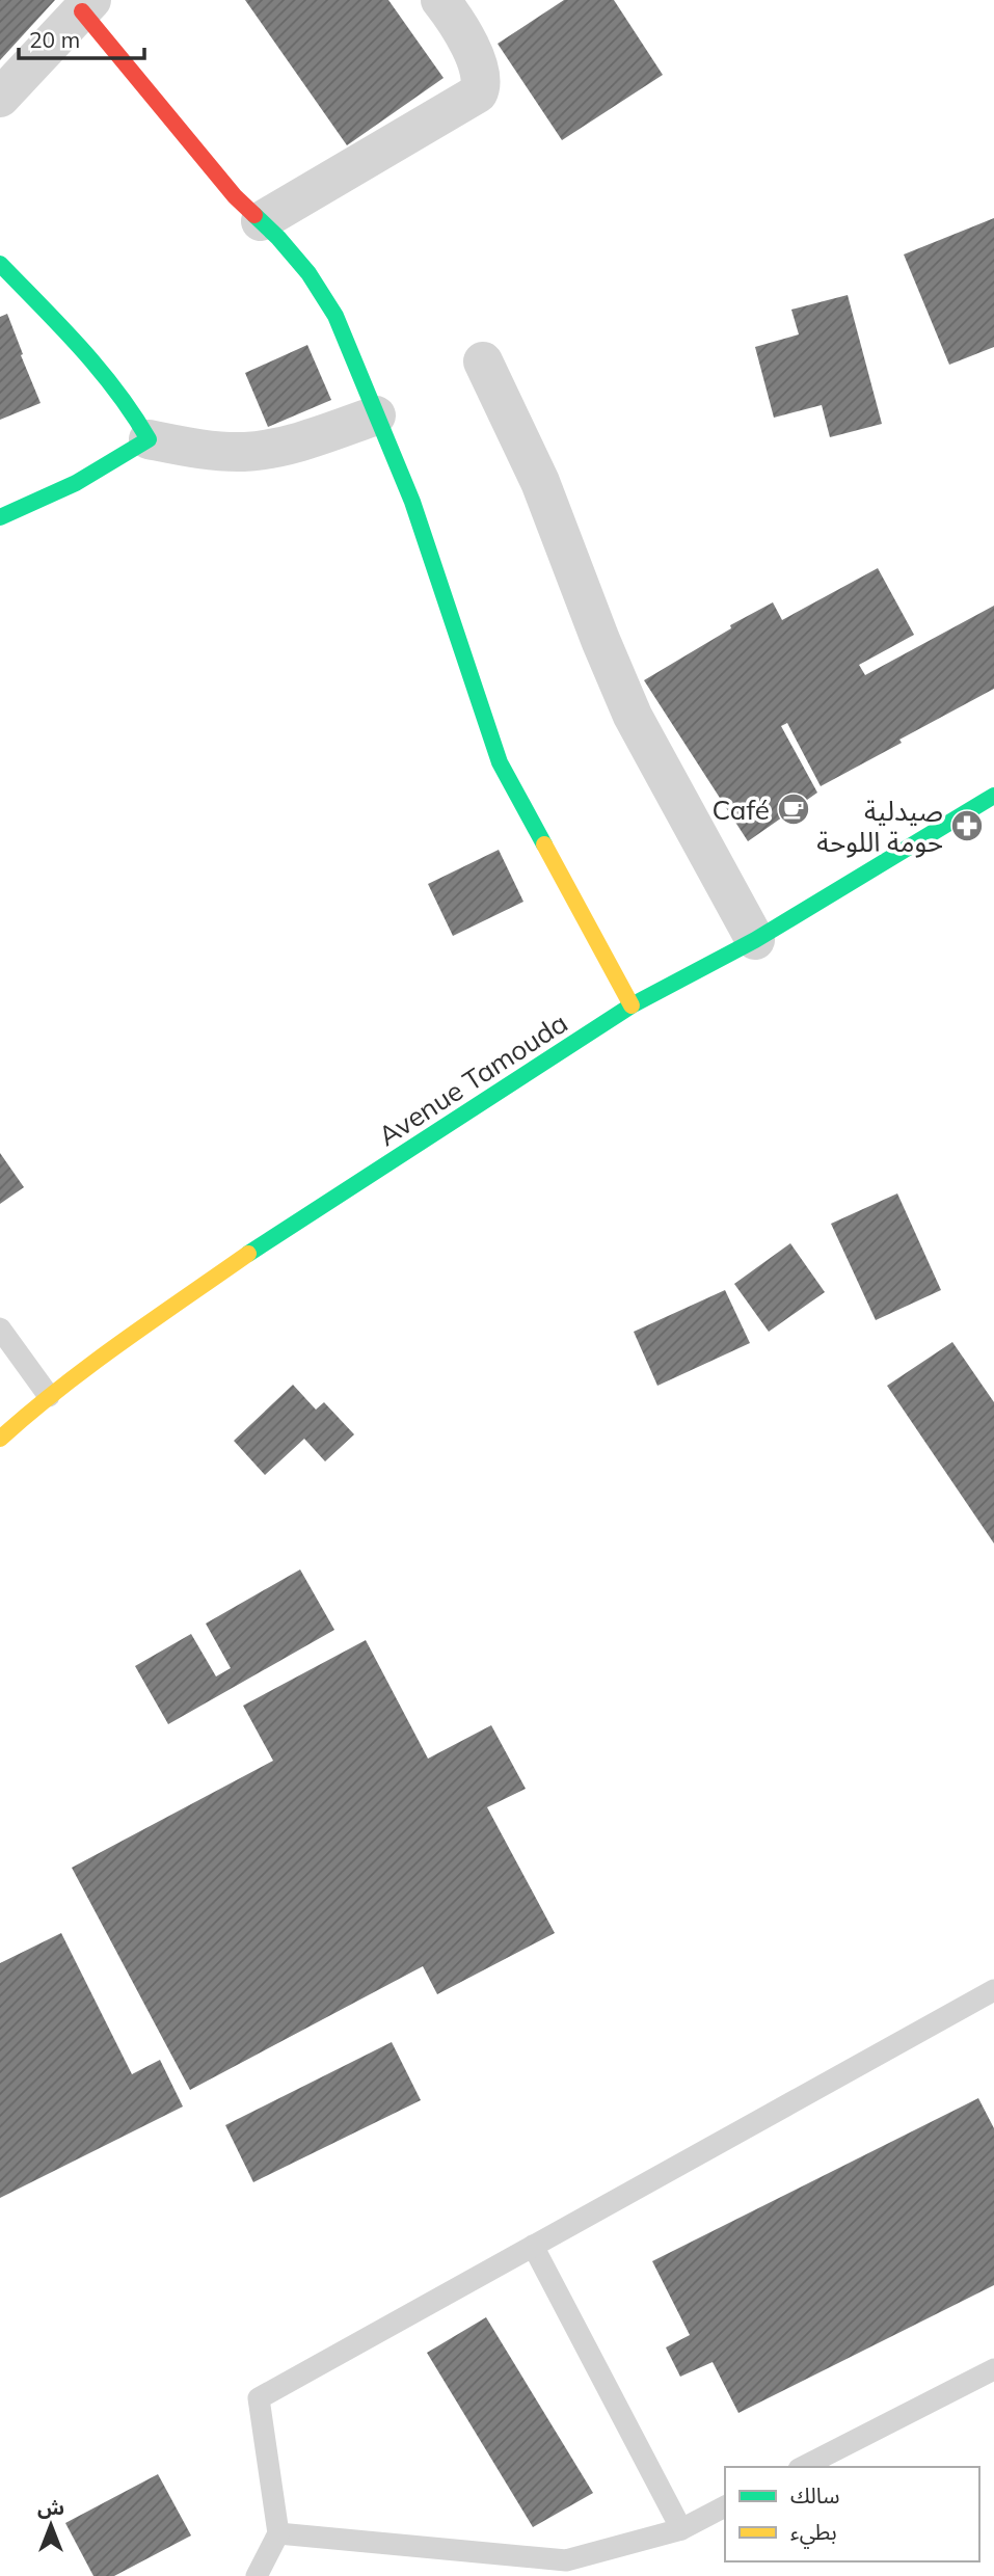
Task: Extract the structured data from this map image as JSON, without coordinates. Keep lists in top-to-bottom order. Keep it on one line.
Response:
{"streets":{"main road":["Avenue Tamouda"]},"places":{"cafe":["Café"],"pharmacy":["صيدلية حومة اللوحة"]},"legend":["سالك","بطيء"],"scale_bar":"20 m","north":"top"}
